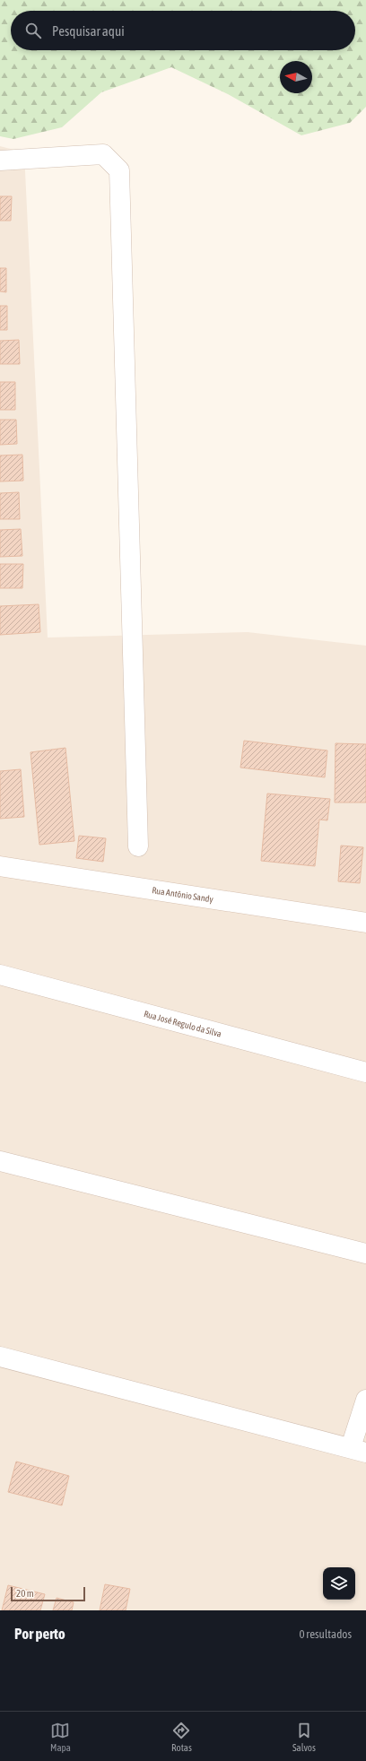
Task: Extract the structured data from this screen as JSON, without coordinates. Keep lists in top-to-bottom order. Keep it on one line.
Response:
{"streets":{"street":["Rua Antônio Sandy","Rua José Regulo da Silva"]},"scale_bar":"20 m","north":"left","page":{"search":"Pesquisar aqui","scale":"20 m","heading":["Por perto","0 resultados"],"nav":["Mapa","Rotas","Salvos"]}}
